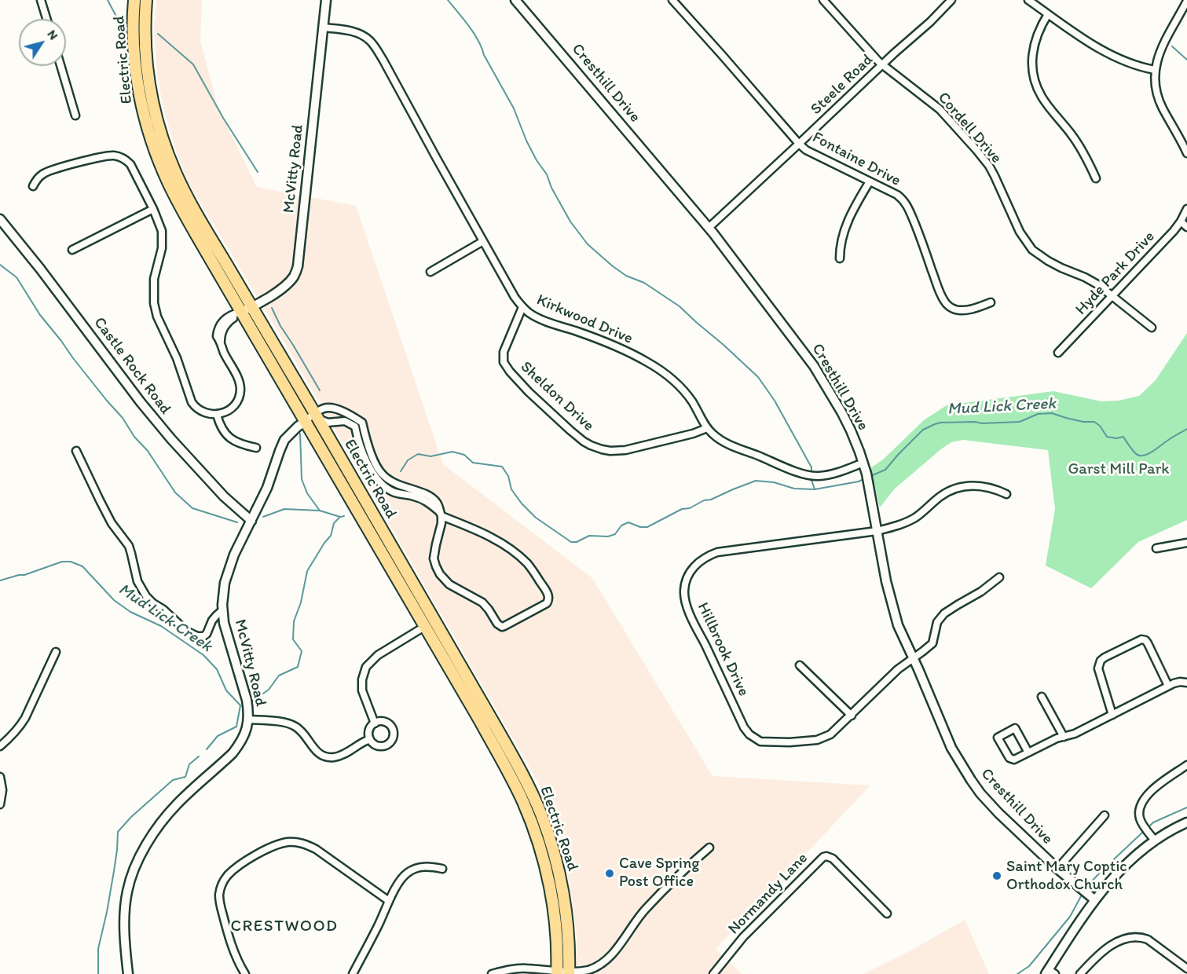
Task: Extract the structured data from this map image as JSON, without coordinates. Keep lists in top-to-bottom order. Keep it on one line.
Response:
{"streets":{"main road":["Electric Road"],"street":["Cresthill Drive","Steele Road","Cordell Drive","Fontaine Drive","McVitty Road","Hyde Park Drive","Kirkwood Drive","Castle Rock Road","Sheldon Drive","Hillbrook Drive","Normandy Lane"]},"crossings":[["Electric Road","McVitty Road"],["Cresthill Drive","Steele Road"],["Cresthill Drive","Kirkwood Drive"],["Cresthill Drive","Hillbrook Drive"],["Steele Road","Cordell Drive"],["Steele Road","Fontaine Drive"],["Cordell Drive","Hyde Park Drive"],["McVitty Road","Kirkwood Drive"],["McVitty Road","Castle Rock Road"],["Kirkwood Drive","Sheldon Drive"]],"districts":["CRESTWOOD"],"water":["Mud Lick Creek"],"parks":["Garst Mill Park"],"places":["Cave Spring Post Office","Saint Mary Coptic Orthodox Church"],"north":"top right"}
